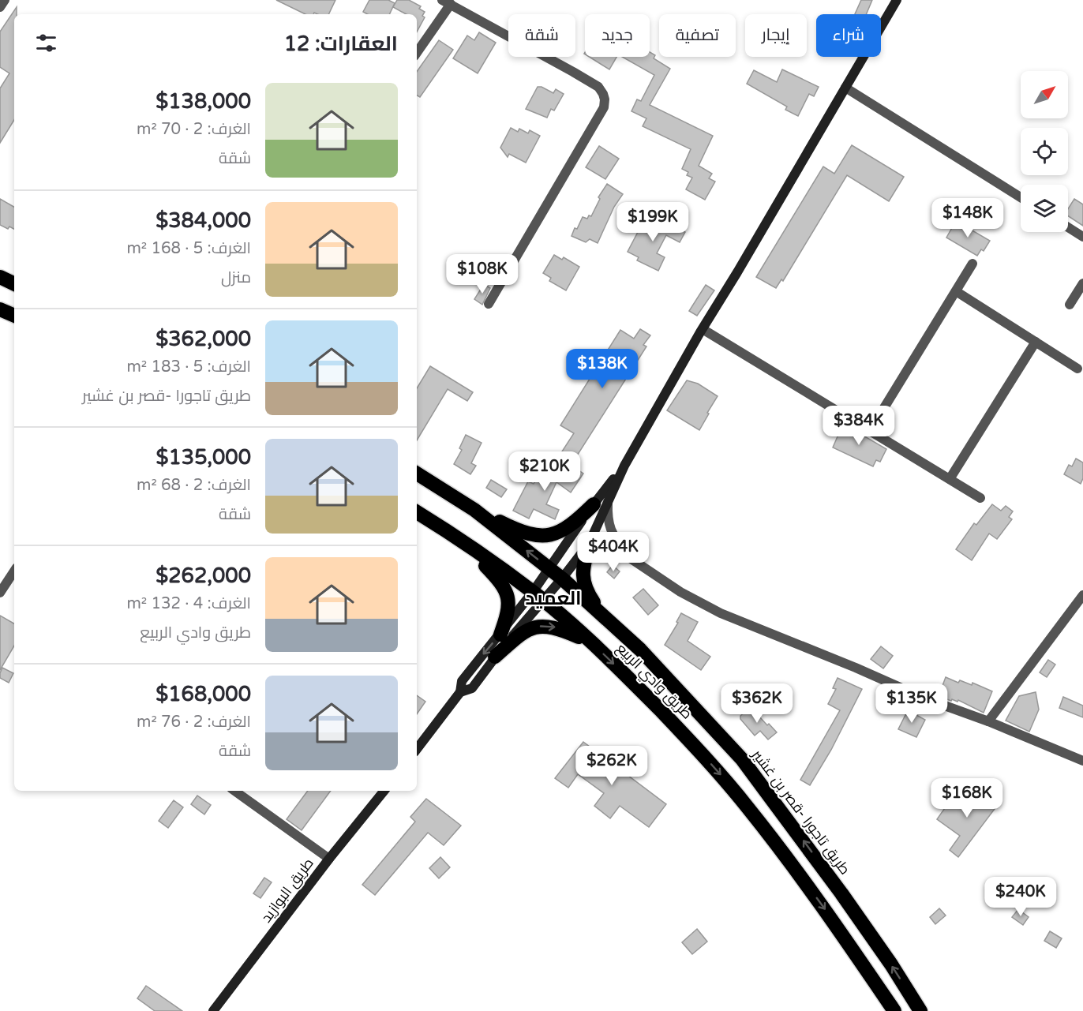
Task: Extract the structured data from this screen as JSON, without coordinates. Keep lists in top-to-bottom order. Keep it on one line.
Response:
{"streets":{"highway":["طريق وادي الربيع","طريق تاجورا -قصر بن غشير"],"main road":["طريق البوازيد"]},"one_way":["طريق وادي الربيع","طريق تاجورا -قصر بن غشير"],"districts":["العميد"],"north":"top right","page":{"chip":["شراء","إيجار","تصفية","جديد","شقة"],"heading":"العقارات: 12","list":[{"name":"$138,000","note":"الغرف: 2 · 70 m² · شقة"},{"name":"$384,000","note":"الغرف: 5 · 168 m² · منزل"},{"name":"$362,000","note":"الغرف: 5 · 183 m² · طريق تاجورا -قصر بن غشير"},{"name":"$135,000","note":"الغرف: 2 · 68 m² · شقة"},{"name":"$262,000","note":"الغرف: 4 · 132 m² · طريق وادي الربيع"},{"name":"$168,000","note":"الغرف: 2 · 76 m² · شقة"}],"price":["$148K","$199K","$108K","$138K","$384K","$210K","$404K","$362K","$135K","$262K","$168K","$240K"]}}
